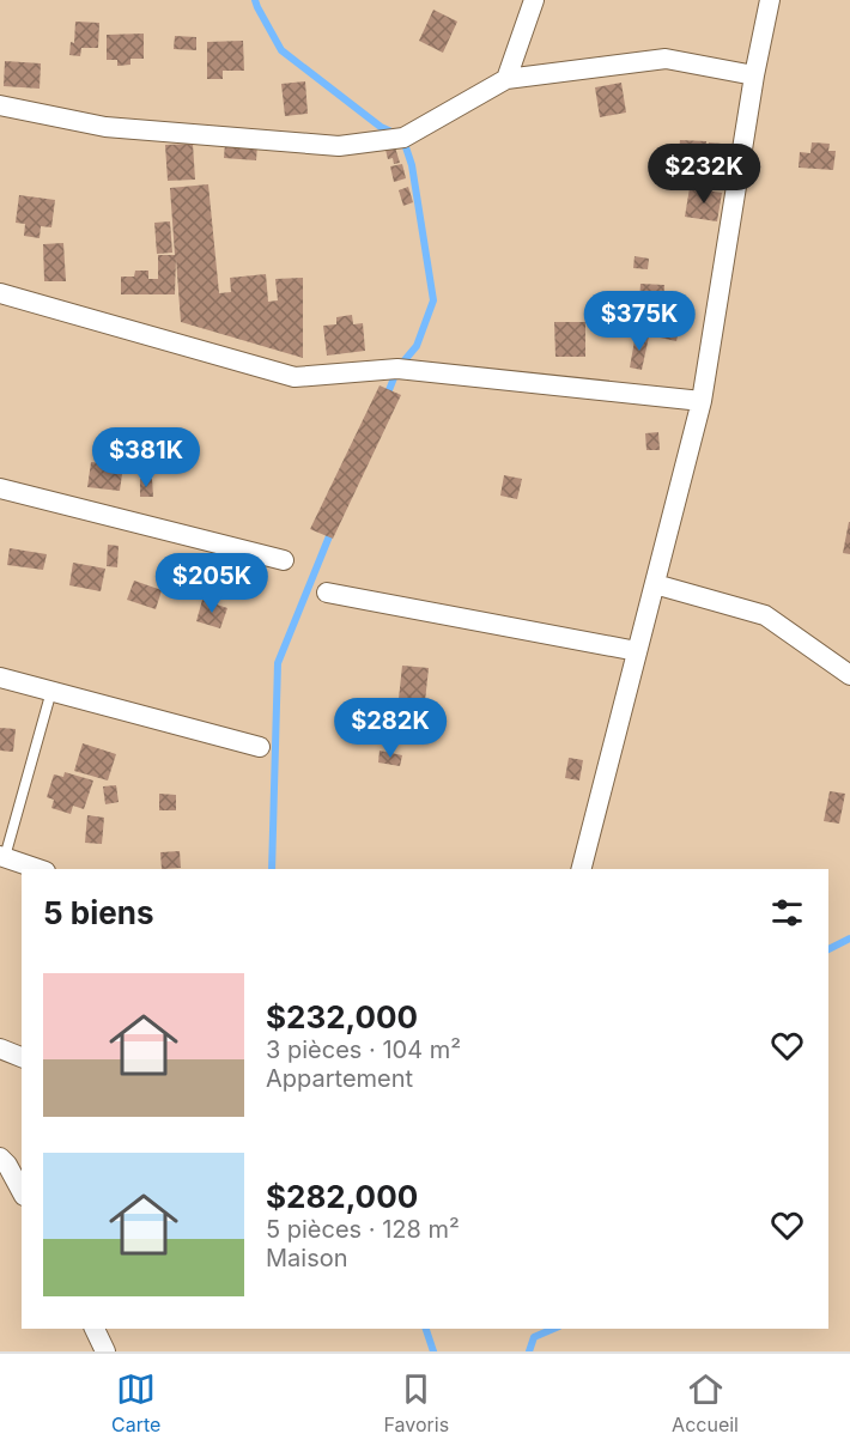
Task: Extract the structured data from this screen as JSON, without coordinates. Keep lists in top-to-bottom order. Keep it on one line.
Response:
{"page":{"price":["$232K","$375K","$381K","$205K","$282K"],"heading":"5 biens","list":[{"name":"$232,000","note":"3 pièces · 104 m² · Appartement"},{"name":"$282,000","note":"5 pièces · 128 m² · Maison"}],"tabs":["Carte","Favoris","Accueil"]}}
